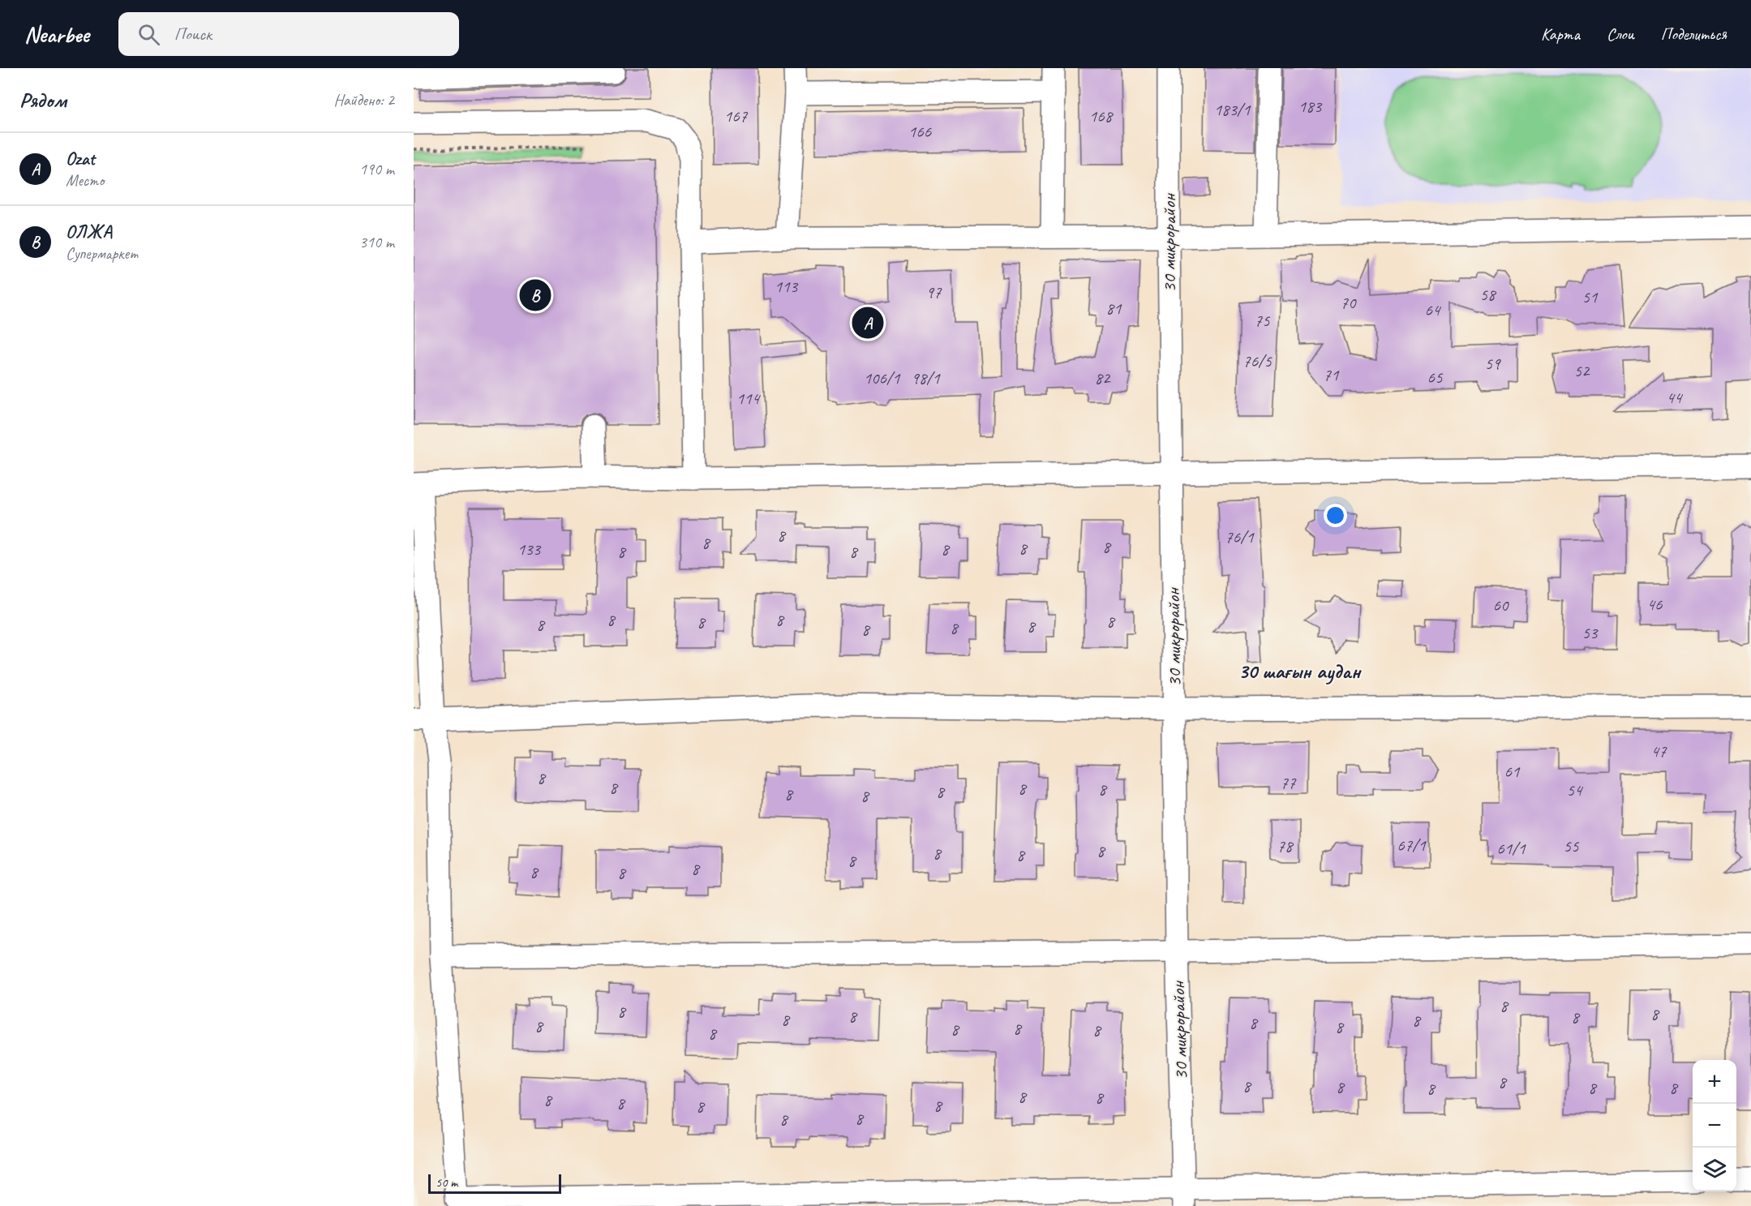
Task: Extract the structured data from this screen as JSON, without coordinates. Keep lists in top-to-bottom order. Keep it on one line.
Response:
{"streets":{"street":["30 микрорайон"]},"districts":["30 шағын аудан"],"house_numbers":["183","183/1","167","168","166","113","97","58","51","70","81","64","75","76/5","59","52","71","65","106/1","98/1","82","44","114","8","76/1","8","8","8","133","8","8","8","46","60","8","8","8","8","8","8","8","8","53","47","61","8","77","8","8","8","54","8","8","8","67/1","78","55","61/1","8","8","8","8","8","8","8","8","8","8","8","8","8","8","8","8","8","8","8","8","8","8","8","8","8","8","8","8","8","8","8","8","8","8","8"],"scale_bar":"50 m","page":{"header":"Nearbee","search":"Поиск","nav":["Карта","Слои","Поделиться"],"heading":["Рядом","Найдено: 2"],"list":[{"mark":"A","name":"Ozat","note":"Место","value":"190 m"},{"mark":"B","name":"ОЛЖА","note":"Супермаркет","value":"310 m"}],"pins":["B","A"],"map_buttons":["+","−"],"scale":"50 m"}}
